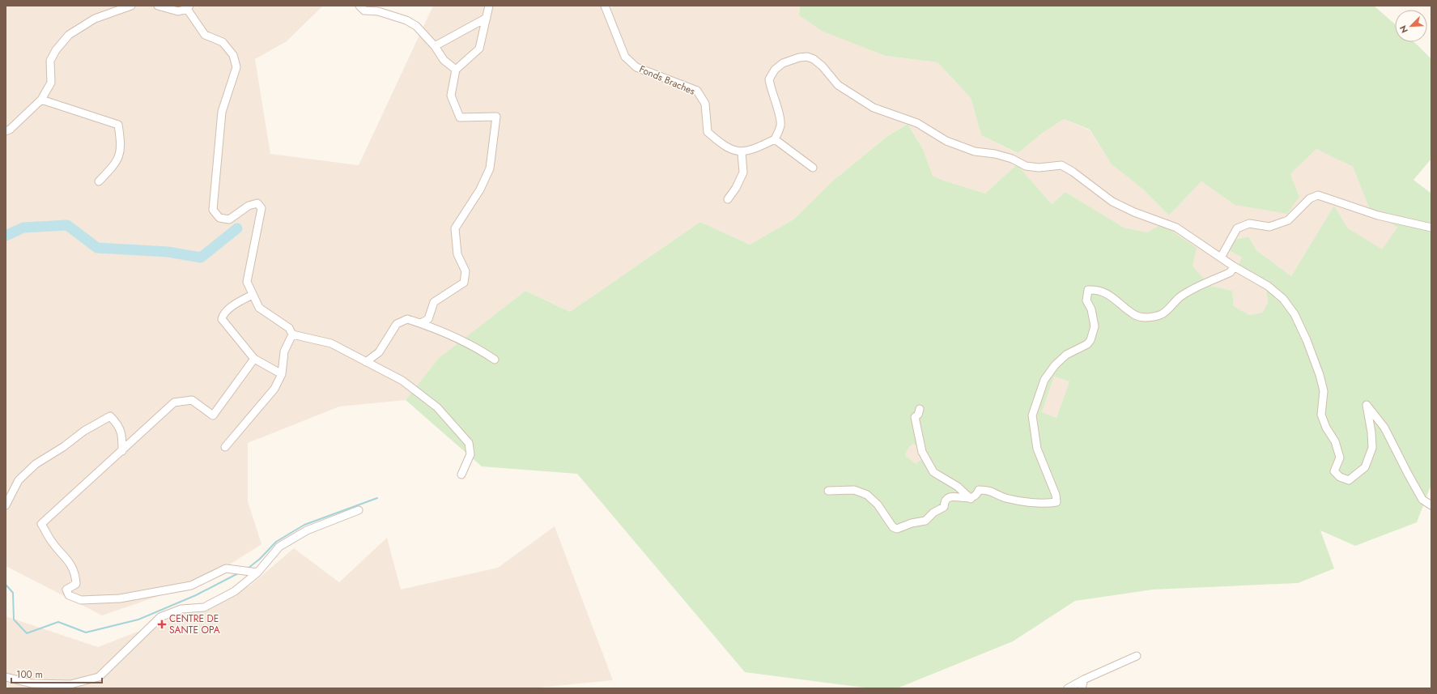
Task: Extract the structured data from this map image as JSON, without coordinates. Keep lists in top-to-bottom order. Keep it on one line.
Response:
{"streets":{"street":["Fonds Braches"]},"places":{"health":["CENTRE DE SANTE OPA"]},"scale_bar":"100 m","north":"bottom left"}
